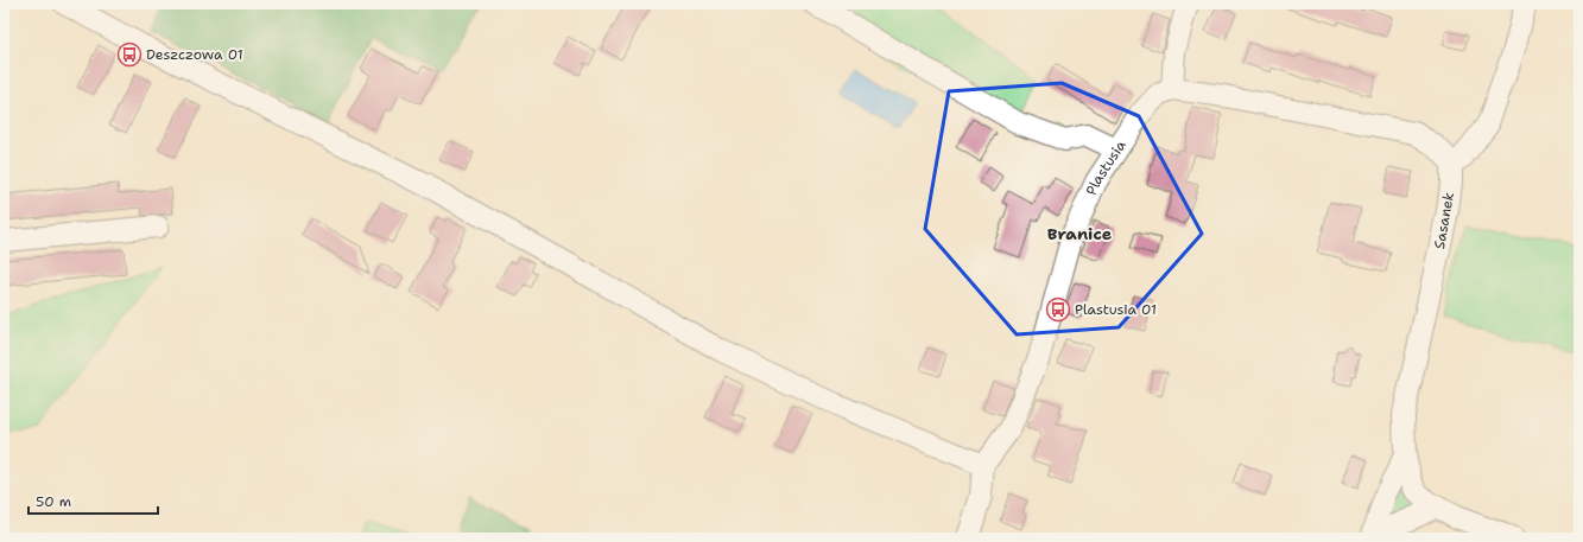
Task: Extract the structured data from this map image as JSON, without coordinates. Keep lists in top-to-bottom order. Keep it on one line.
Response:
{"streets":{"street":["Plastusia","Sasanek"]},"districts":["Branice"],"places":{"bus stop":["Deszczowa 01","Plastusia 01"]},"scale_bar":"50 m"}
